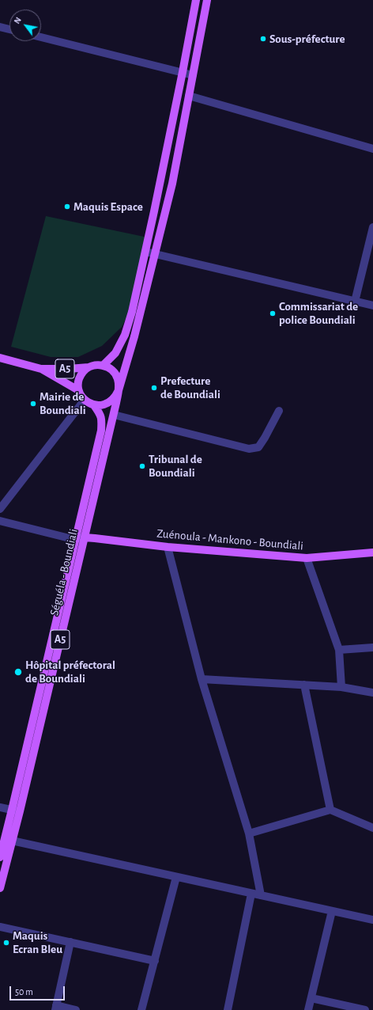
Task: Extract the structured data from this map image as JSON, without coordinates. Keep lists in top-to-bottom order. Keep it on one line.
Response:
{"streets":{"main road":["A5","Zuénoula - Mankono - Boundiali","Séguéla - Boundiali"]},"crossings":[["A5","Séguéla - Boundiali"],["Zuénoula - Mankono - Boundiali","Séguéla - Boundiali"]],"places":["Sous-préfecture","Maquis Espace","Commissariat de police Boundiali","Prefecture de Boundiali","Mairie de Boundiali","Tribunal de Boundiali","Hôpital préfectoral de Boundiali","Maquis Ecran Bleu"],"scale_bar":"50 m","north":"top left"}
